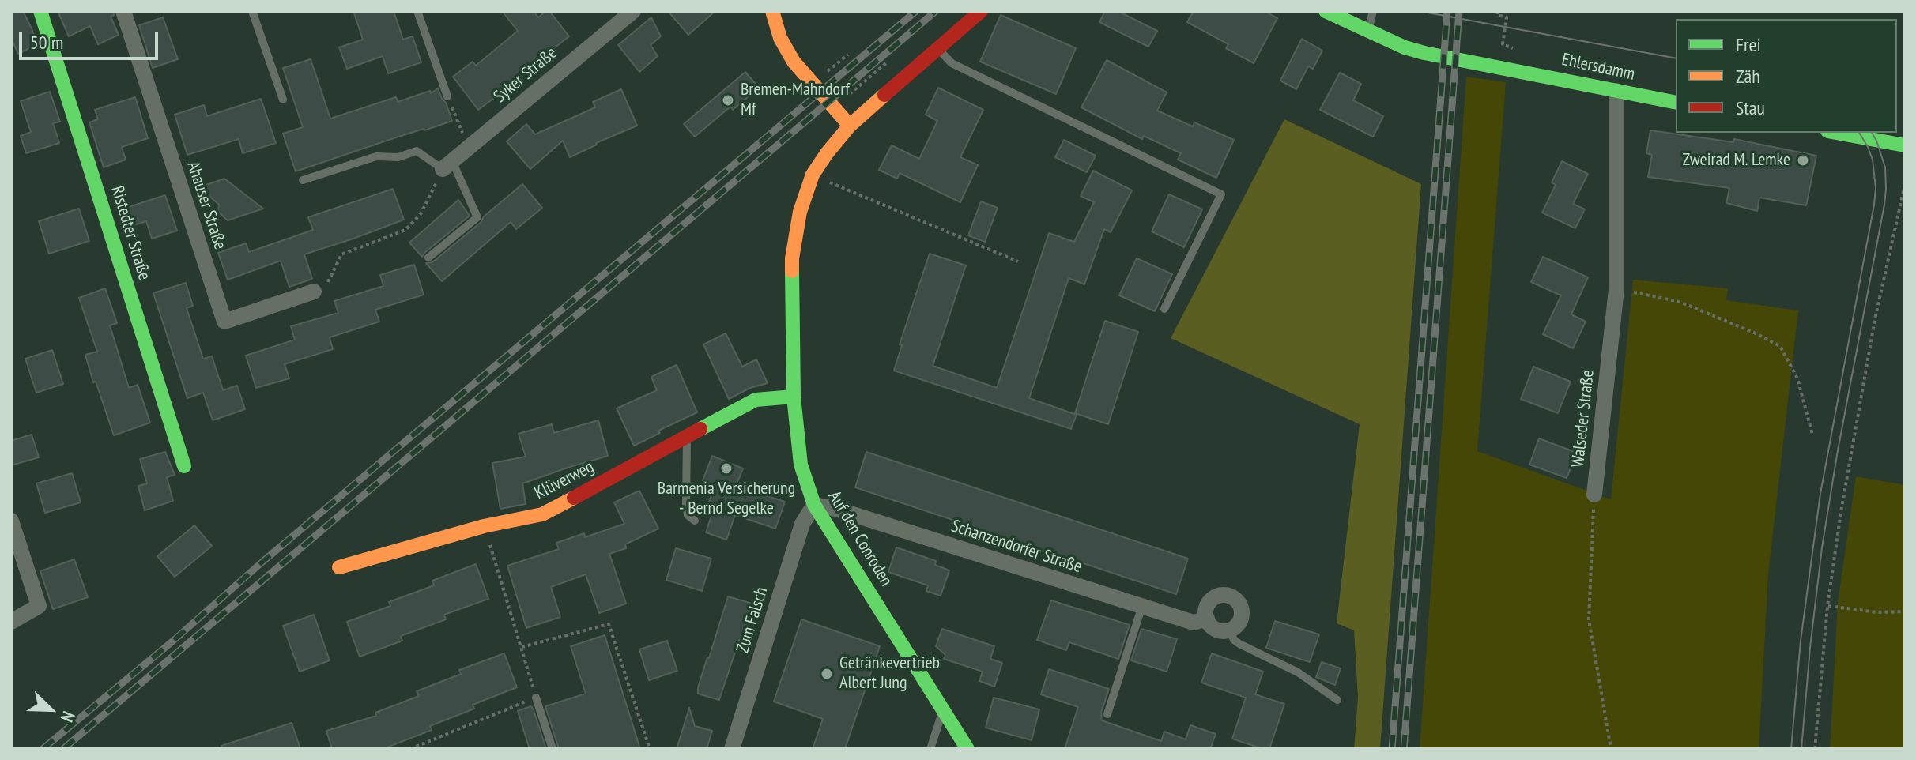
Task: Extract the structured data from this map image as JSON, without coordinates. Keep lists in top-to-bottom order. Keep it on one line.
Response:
{"streets":{"street":["Ehlersdamm","Syker Straße","Ahauser Straße","Ristedter Straße","Walseder Straße","Klüverweg","Auf den Conroden","Schanzendorfer Straße","Zum Falsch"]},"crossings":[["Ehlersdamm","Walseder Straße"],["Klüverweg","Auf den Conroden"],["Auf den Conroden","Schanzendorfer Straße"],["Auf den Conroden","Zum Falsch"],["Schanzendorfer Straße","Zum Falsch"]],"places":["Bremen-Mahndorf Mf","Zweirad M. Lemke","Barmenia Versicherung - Bernd Segelke","Getränkevertrieb Albert Jung"],"legend":["Frei","Zäh","Stau"],"scale_bar":"50 m","north":"bottom right"}
